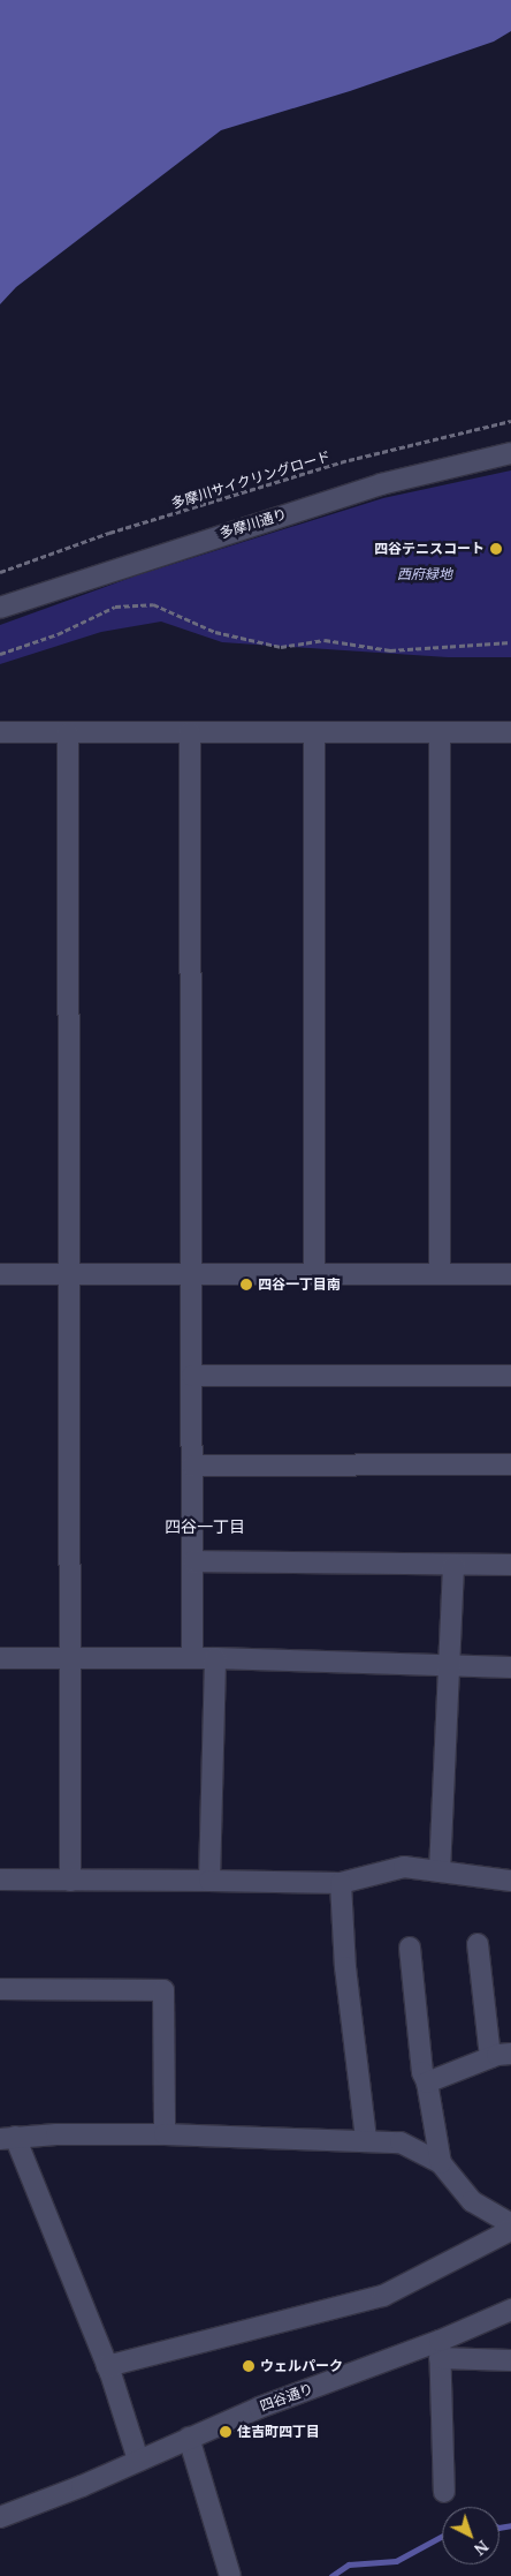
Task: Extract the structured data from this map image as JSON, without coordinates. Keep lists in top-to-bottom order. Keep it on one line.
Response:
{"streets":{"street":["多摩川通り","四谷通り"],"path":["多摩川サイクリングロード"]},"districts":["四谷一丁目"],"parks":["西府緑地"],"places":["四谷テニスコート","四谷一丁目南","ウェルパーク","住吉町四丁目"],"north":"bottom right"}
